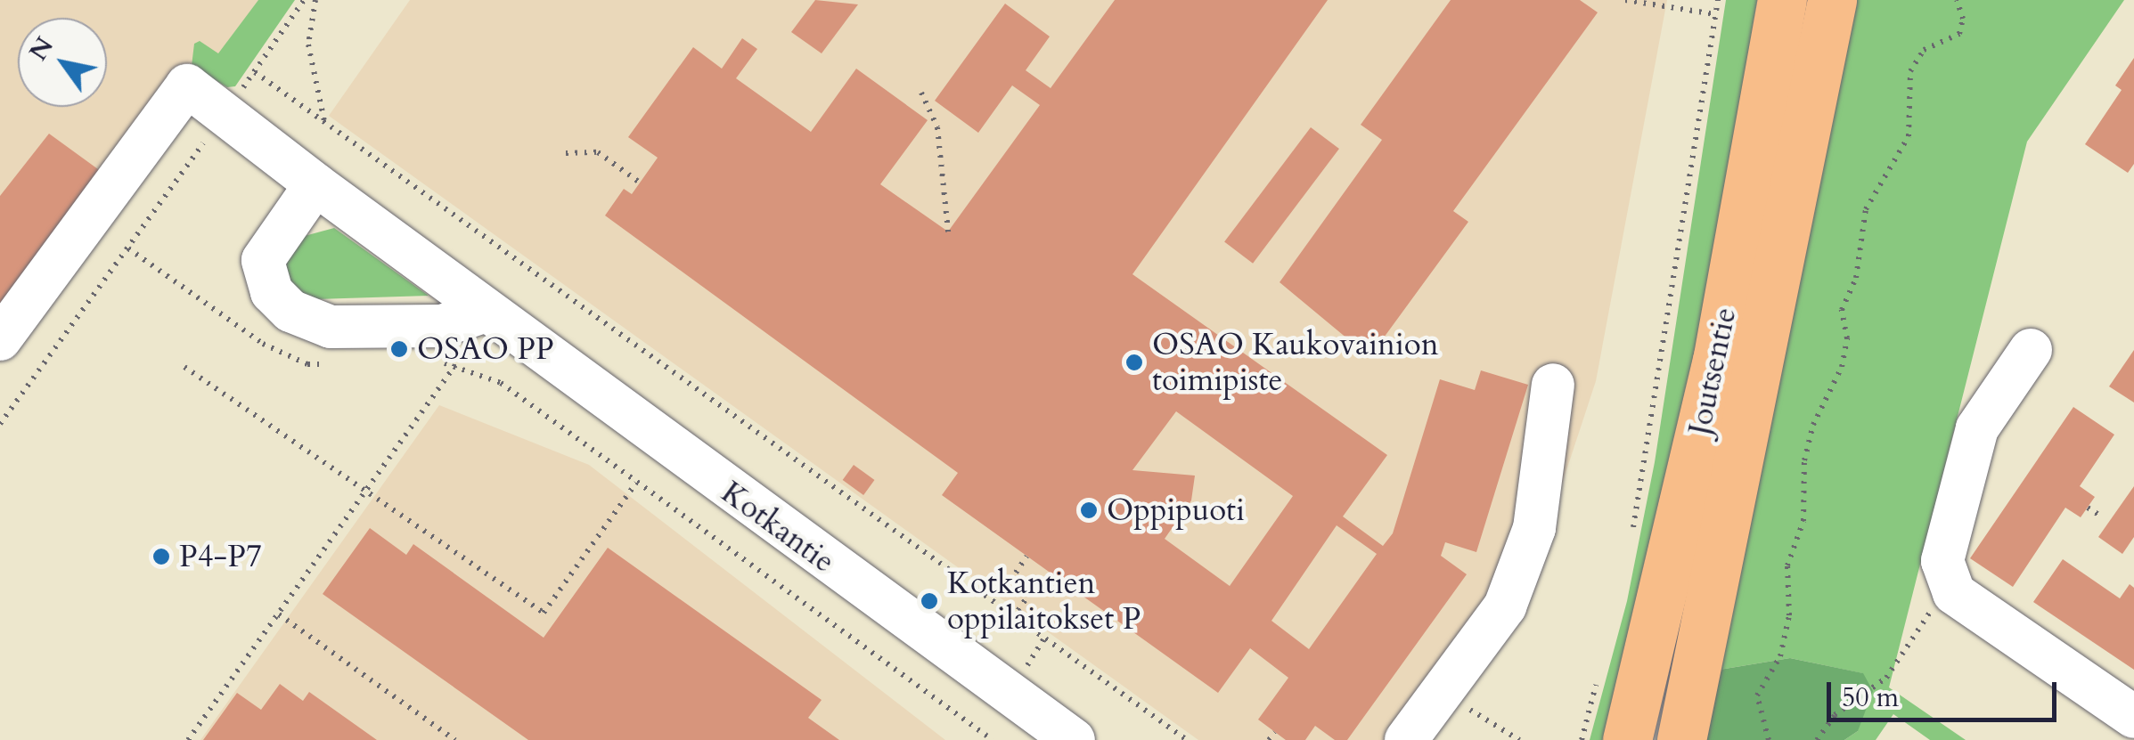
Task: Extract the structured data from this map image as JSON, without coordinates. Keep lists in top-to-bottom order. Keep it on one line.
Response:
{"streets":{"main road":["Joutsentie"],"street":["Kotkantie"]},"places":["OSAO PP","OSAO Kaukovainion toimipiste","Oppipuoti","P4-P7","Kotkantien oppilaitokset P"],"scale_bar":"50 m","north":"top left"}
